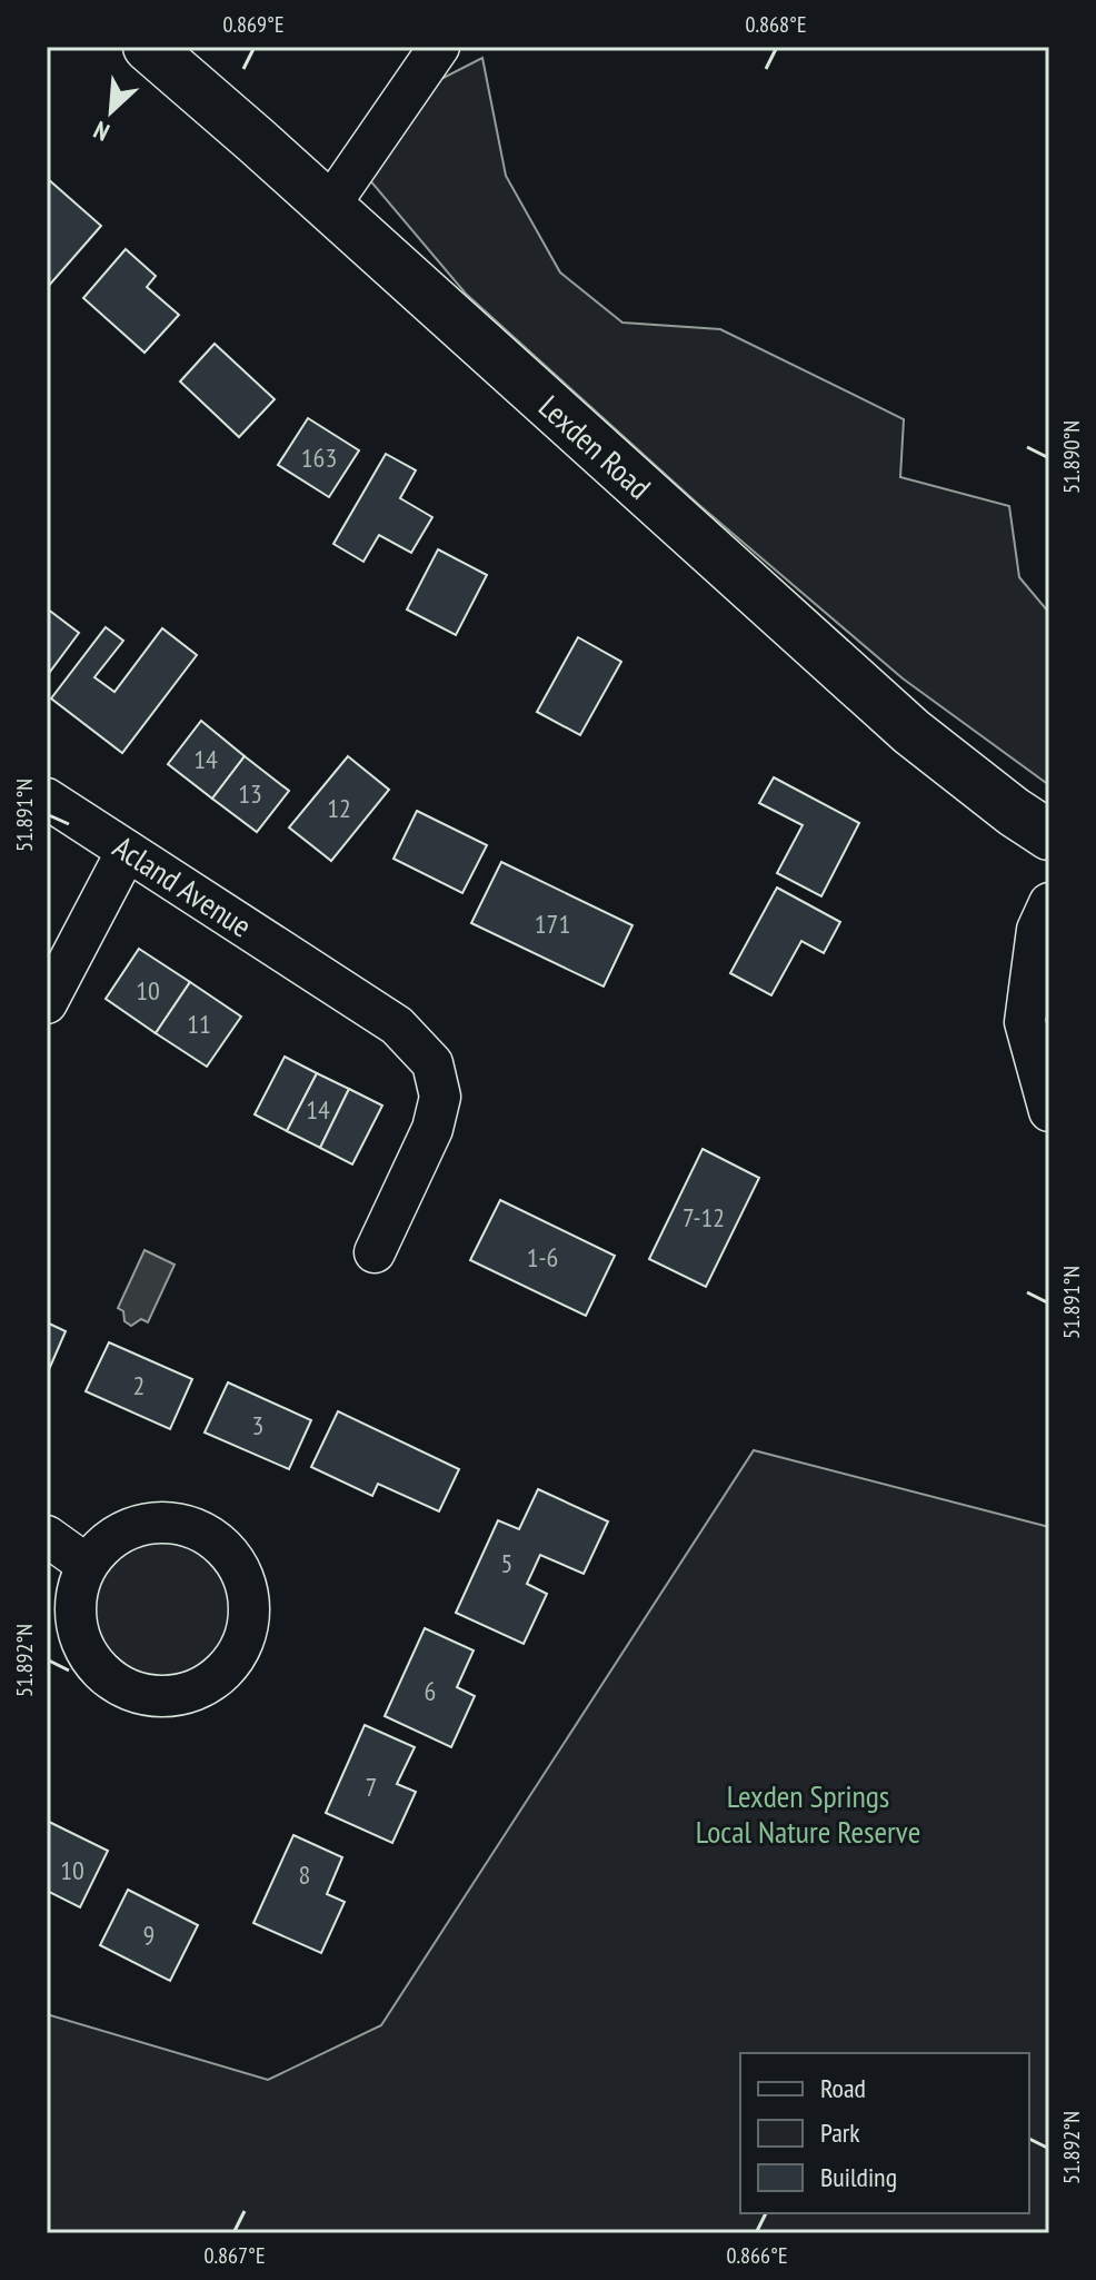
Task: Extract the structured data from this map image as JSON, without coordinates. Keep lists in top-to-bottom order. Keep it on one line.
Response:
{"streets":{"main road":["Lexden Road"],"street":["Acland Avenue"]},"parks":["Lexden Springs Local Nature Reserve"],"house_numbers":["163","14","13","12","171","10","11","14","7-12","1-6","2","3","5","6","7","10","8","9"],"legend":["Road","Park","Building"],"north":"bottom left","coordinates":["0.869°E","0.868°E","51.890°N","51.891°N","51.892°N","0.867°E","0.866°E"]}
